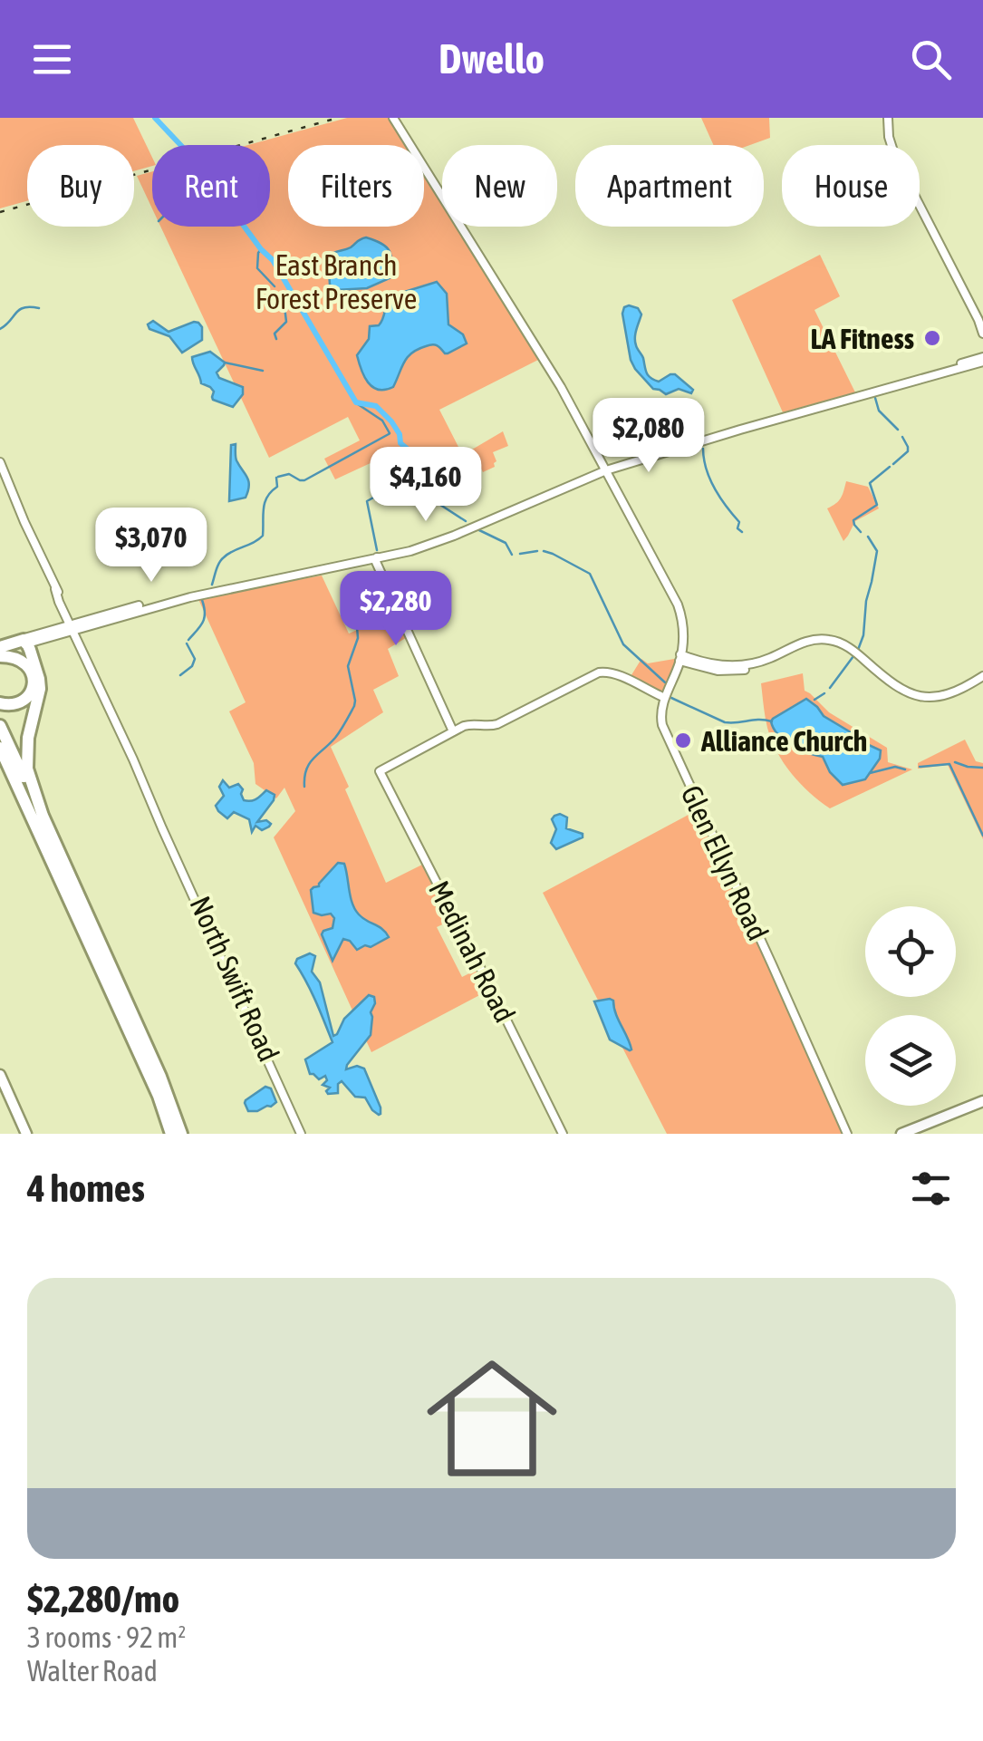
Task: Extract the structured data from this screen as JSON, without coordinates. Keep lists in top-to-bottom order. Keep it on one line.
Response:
{"streets":{"street":["Glen Ellyn Road","Medinah Road","North Swift Road"]},"parks":["East Branch Forest Preserve"],"places":["LA Fitness","Alliance Church"],"page":{"header":"Dwello","chip":["Buy","Rent","Filters","New","Apartment","House"],"price":["$2,080","$4,160","$3,070","$2,280"],"heading":"4 homes","list":[{"name":"$2,280/mo","note":"3 rooms · 92 m² · Walter Road"}]}}
